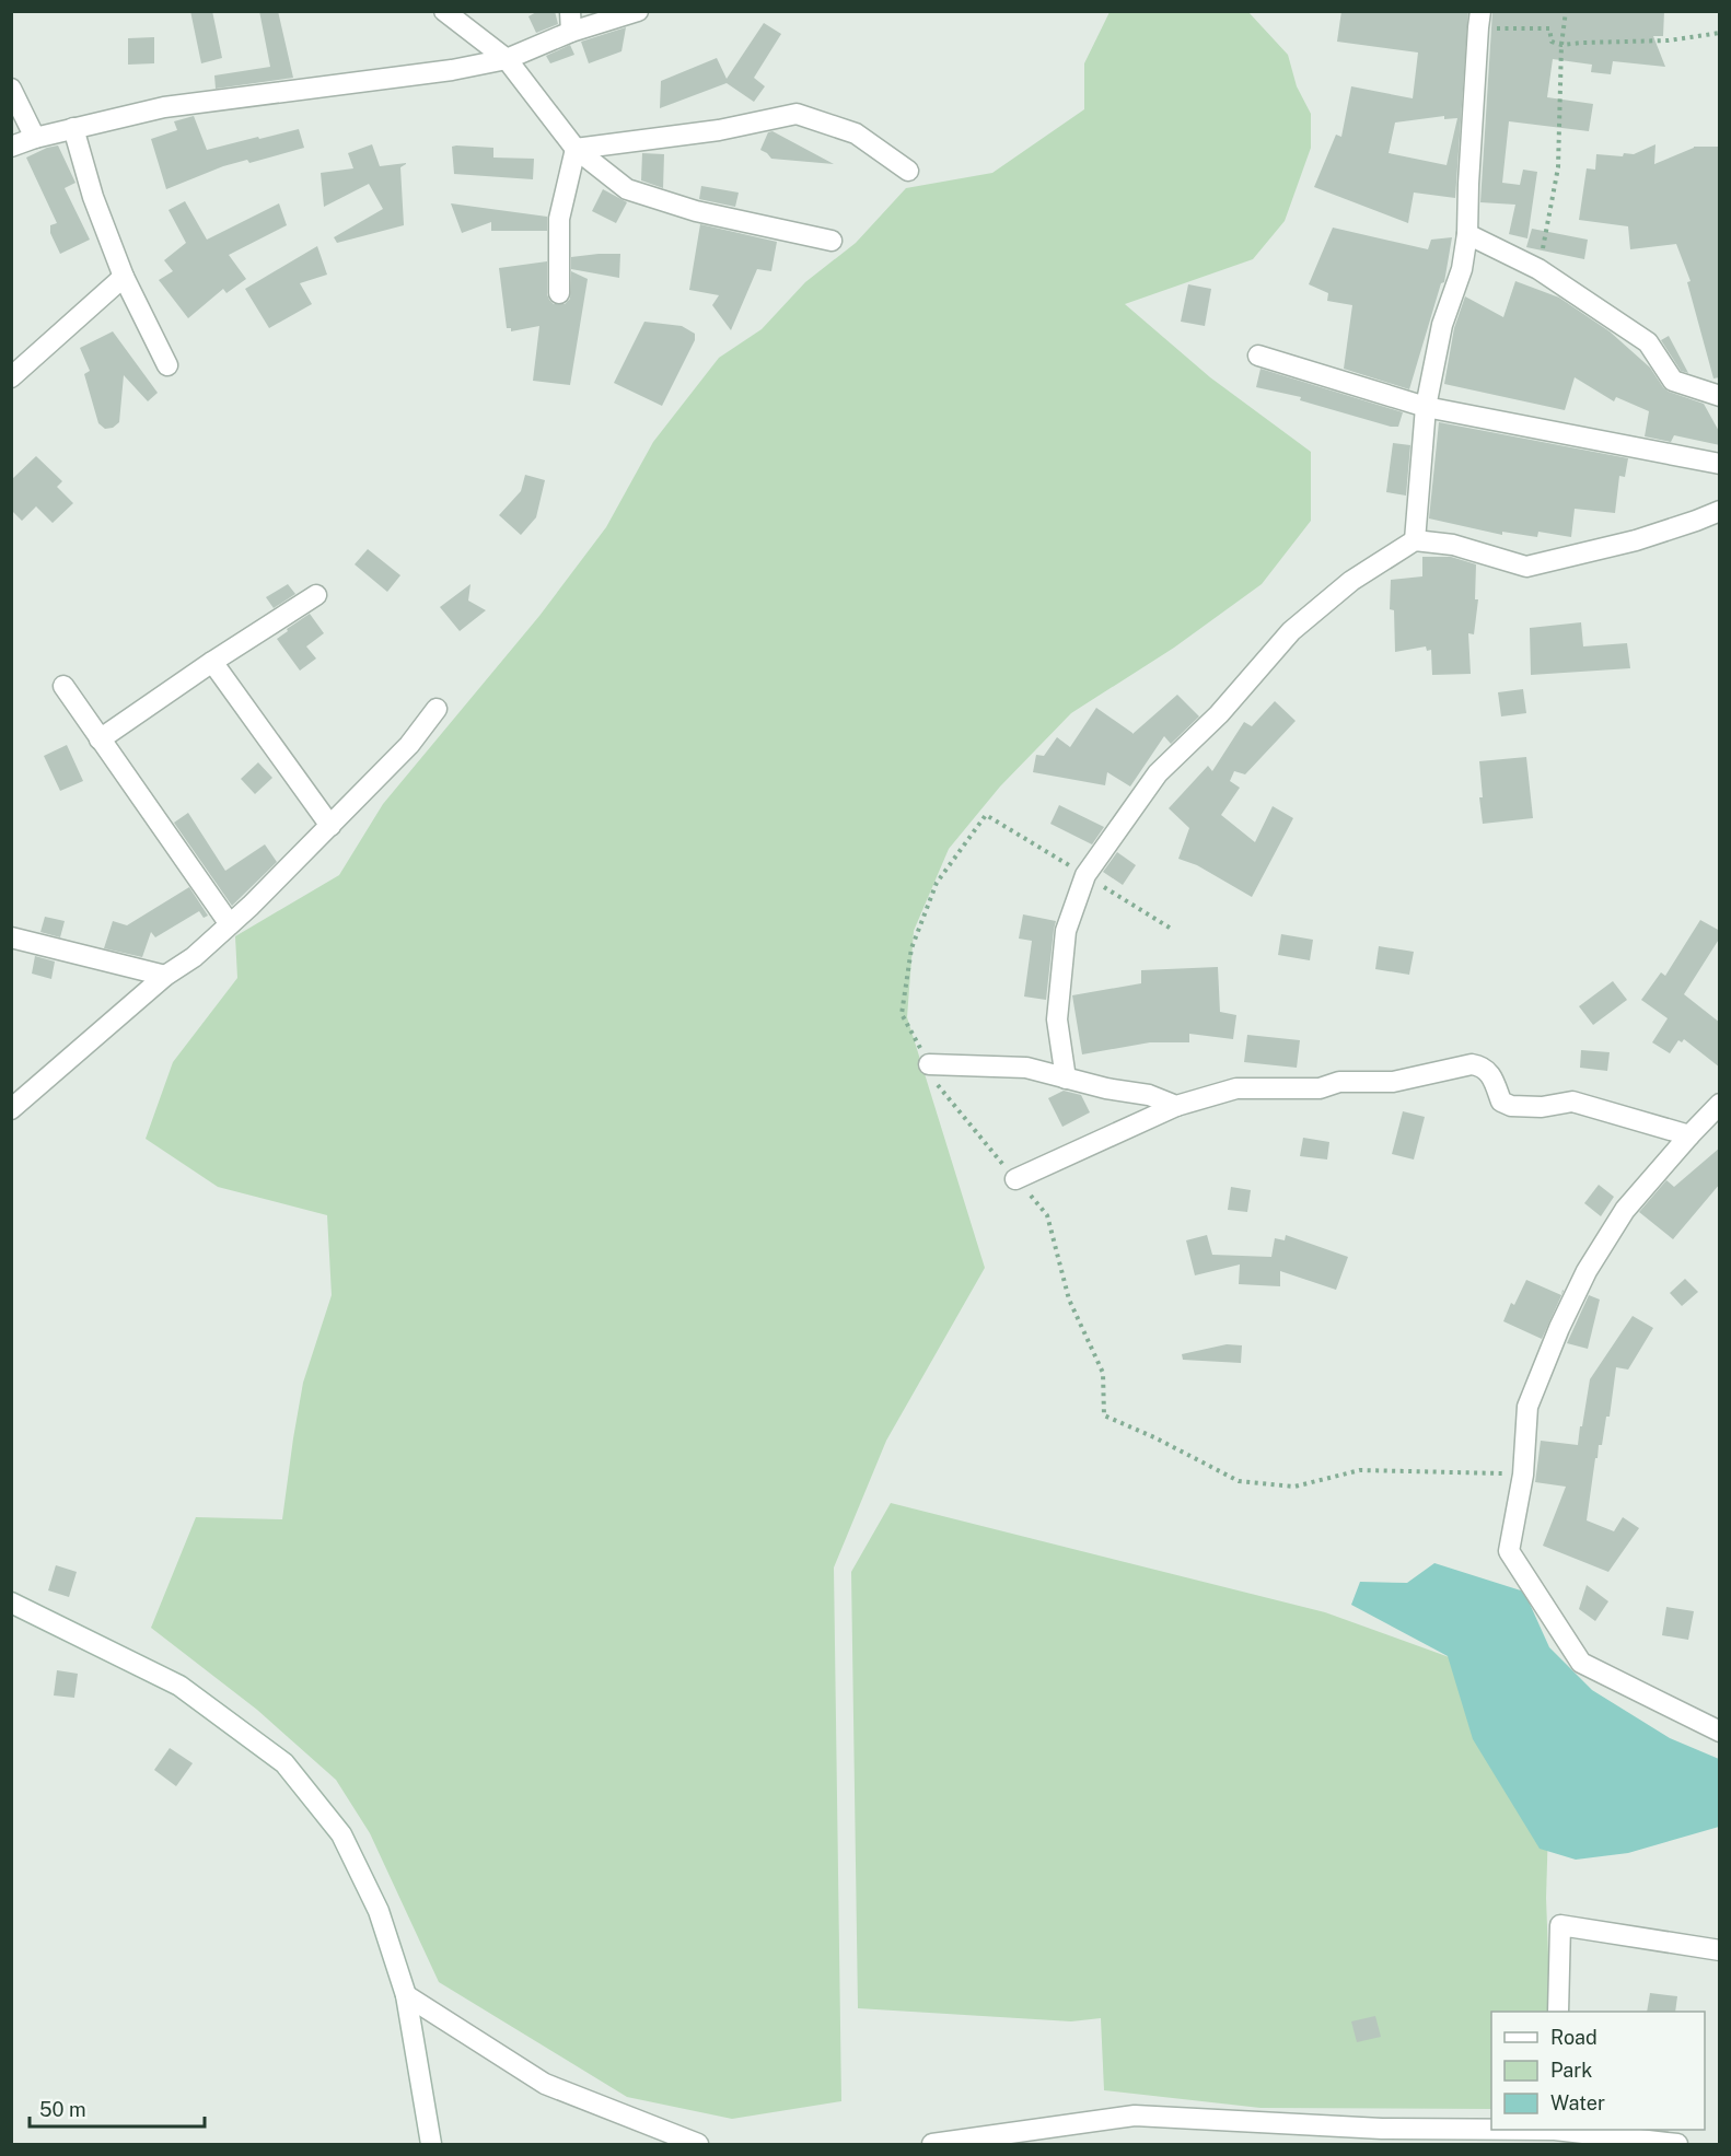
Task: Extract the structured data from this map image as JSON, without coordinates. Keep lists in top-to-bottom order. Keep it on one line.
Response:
{"legend":["Road","Park","Water"],"scale_bar":"50 m"}
